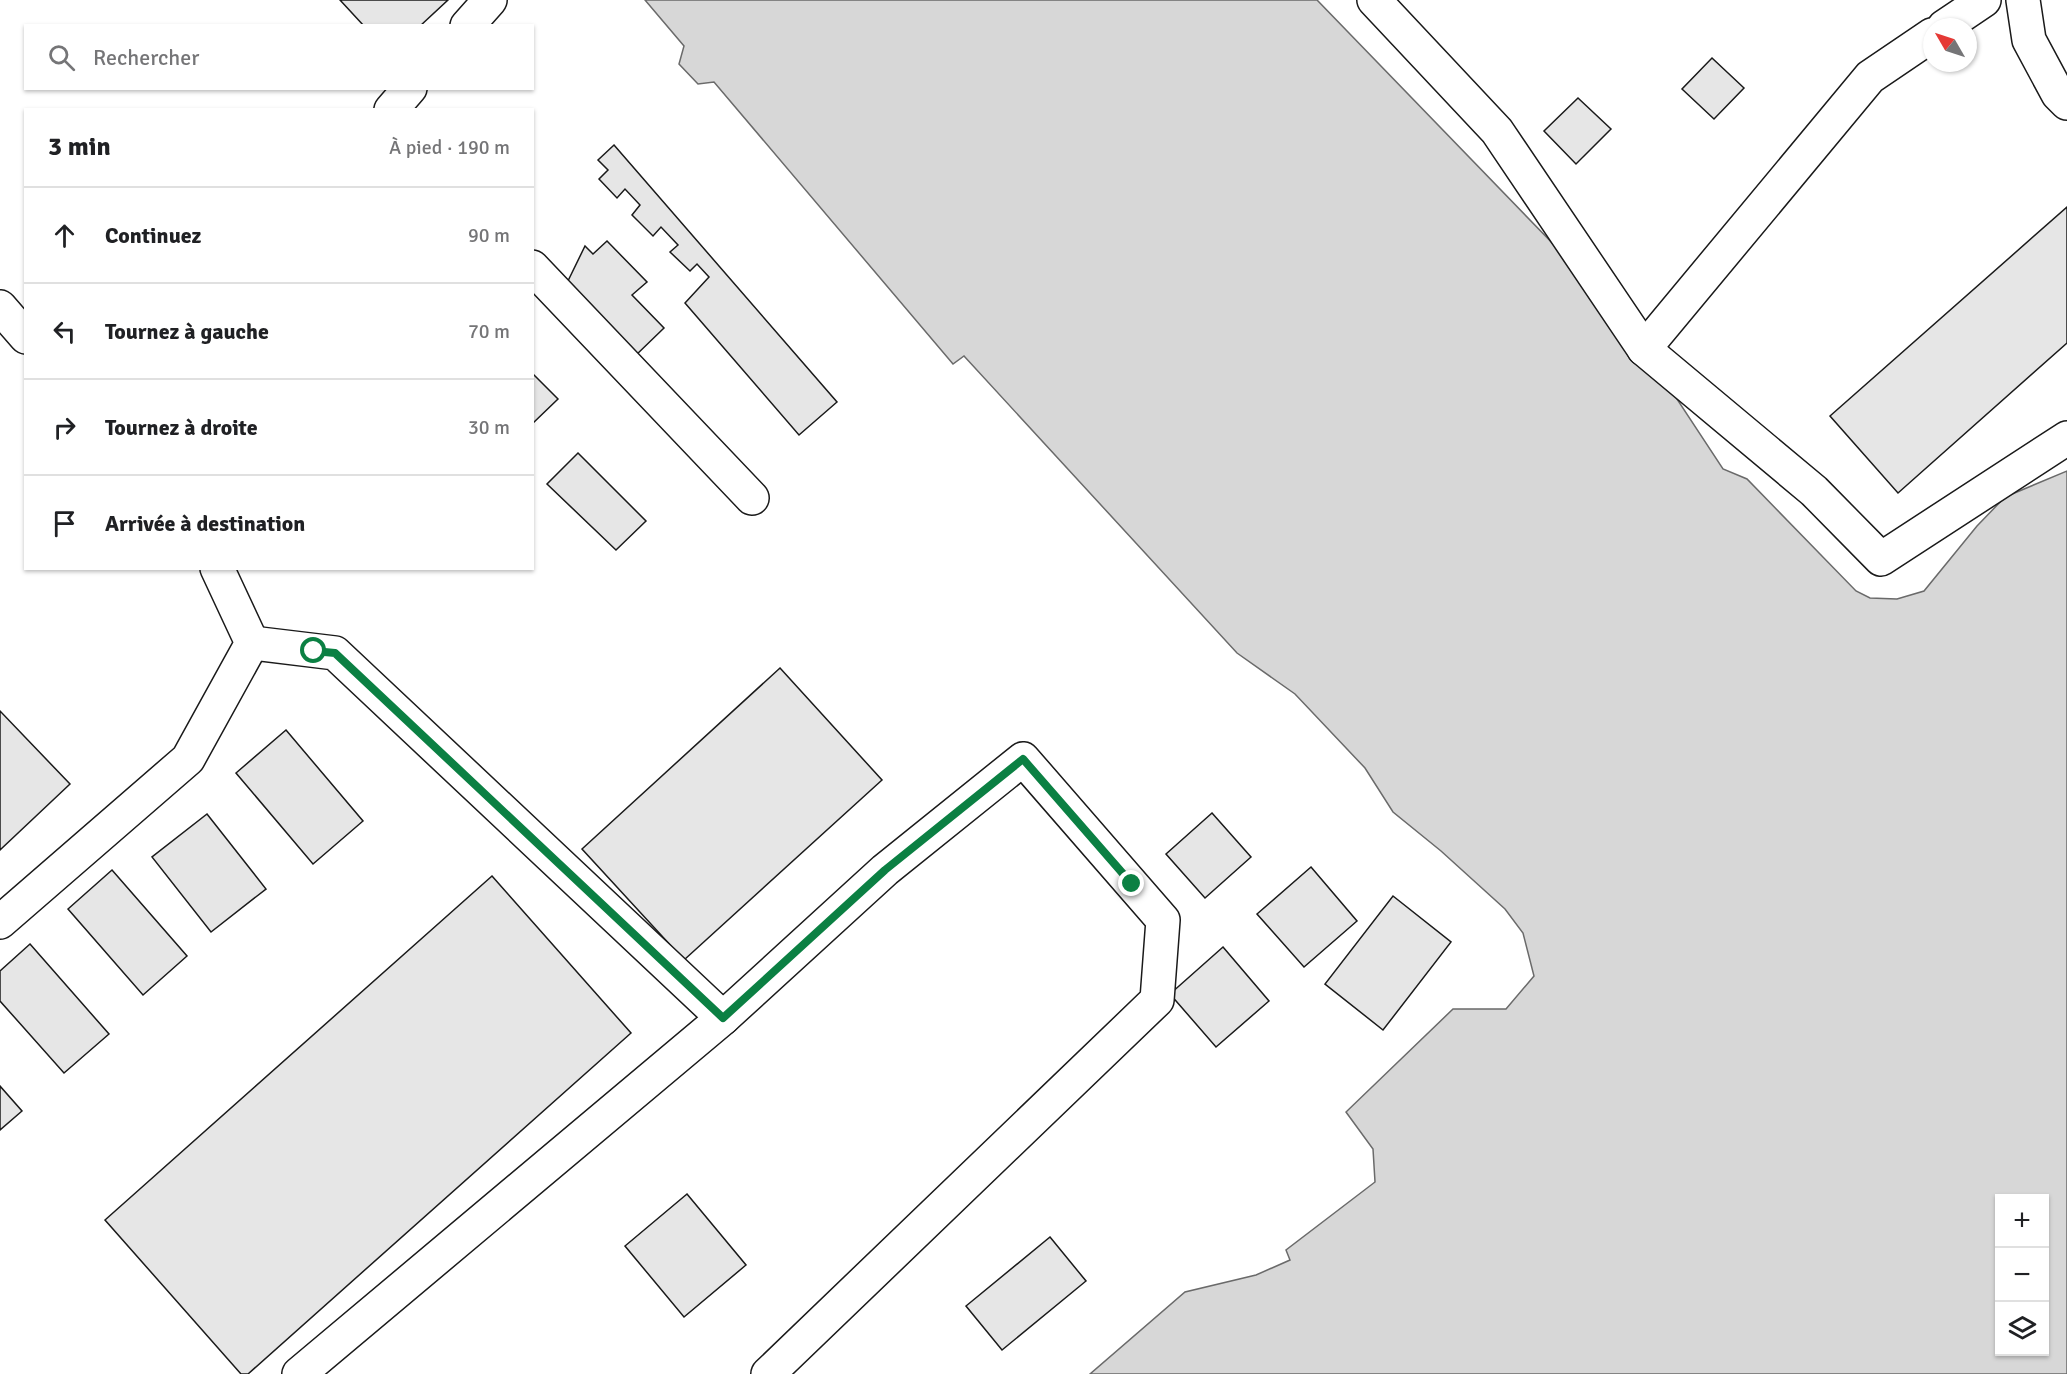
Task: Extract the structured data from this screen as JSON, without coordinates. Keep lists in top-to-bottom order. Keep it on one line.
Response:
{"north":"top left","page":{"search":"Rechercher","heading":["3 min","À pied · 190 m"],"list":[["Continuez","90 m"],["Tournez à gauche","70 m"],["Tournez à droite","30 m"],"Arrivée à destination"],"map_buttons":["+","−"]}}
